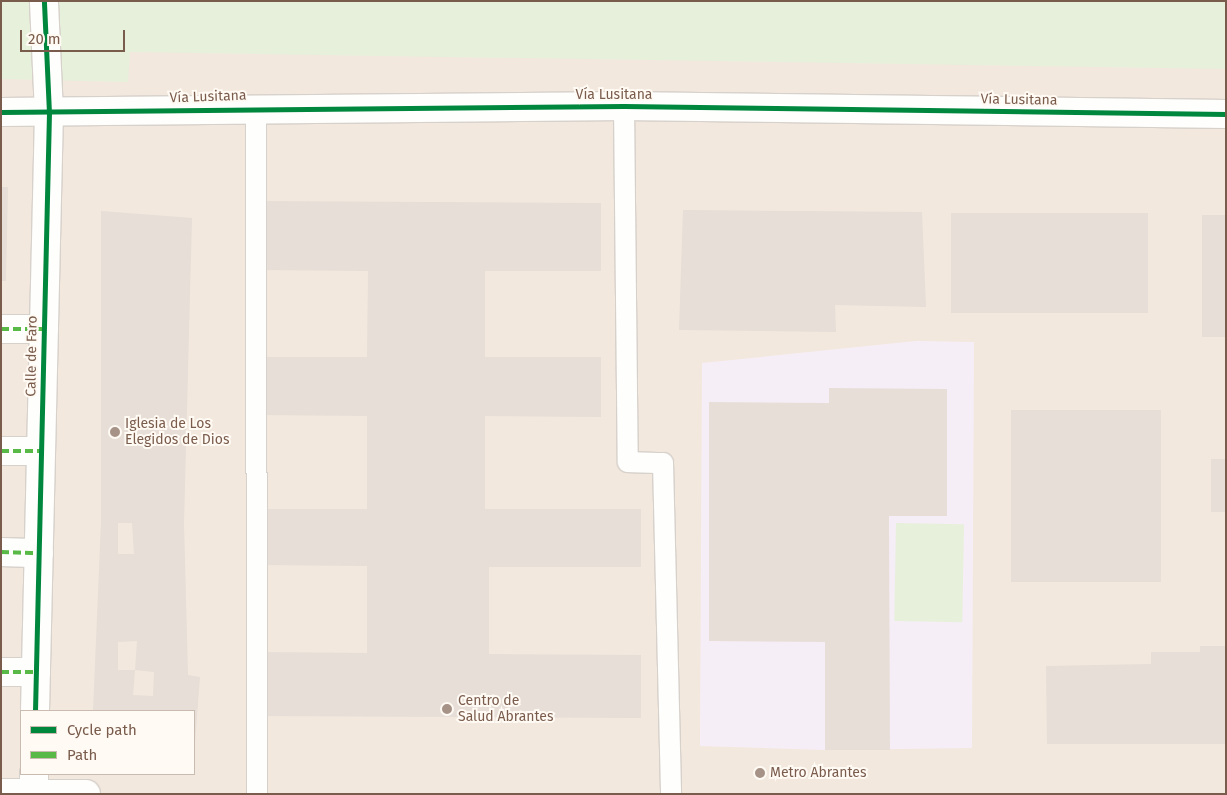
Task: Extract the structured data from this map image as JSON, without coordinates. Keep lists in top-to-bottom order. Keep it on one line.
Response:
{"streets":{"street":["Vía Lusitana","Calle de Faro"]},"crossings":[["Vía Lusitana","Calle de Faro"]],"places":["Iglesia de Los Elegidos de Dios","Centro de Salud Abrantes","Metro Abrantes"],"legend":["Cycle path","Path"],"scale_bar":"20 m"}
